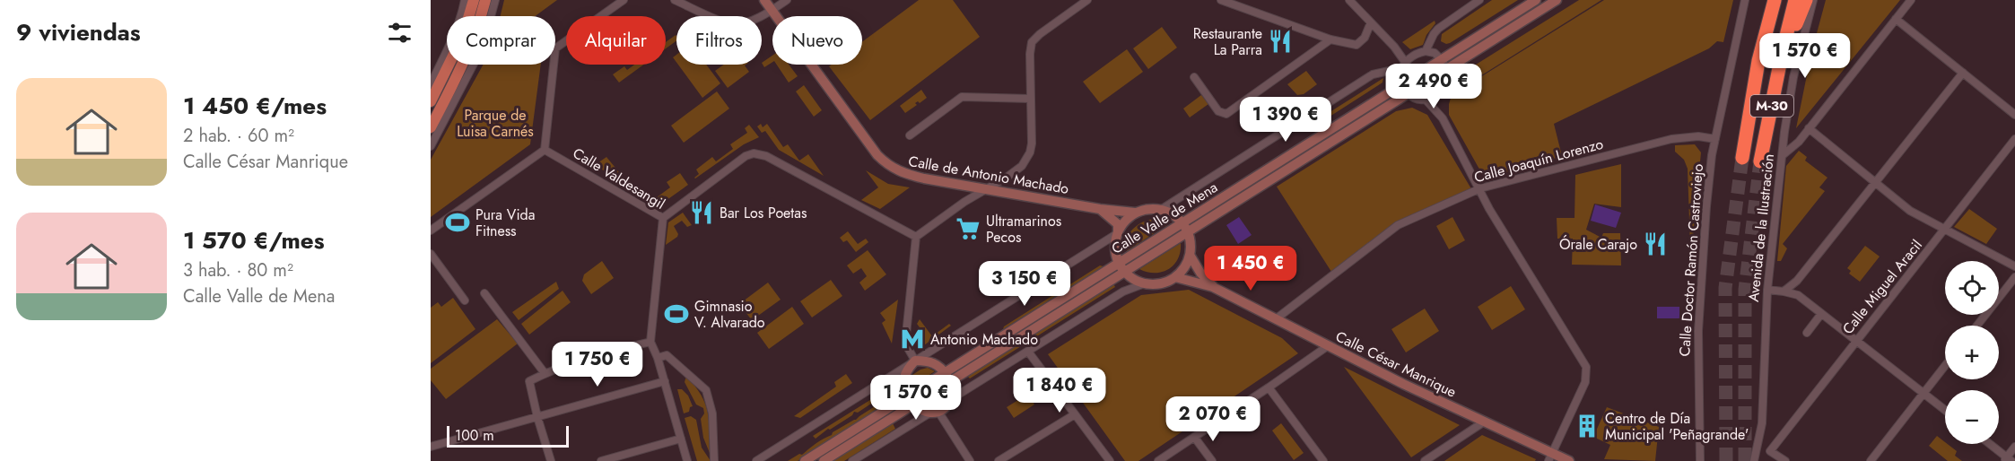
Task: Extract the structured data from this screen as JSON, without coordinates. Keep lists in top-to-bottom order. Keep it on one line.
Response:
{"streets":{"highway":["M-30"],"main road":["Calle de Antonio Machado","Calle Valle de Mena","Calle César Manrique"],"street":["Calle Joaquín Lorenzo","Calle Valdesangil","Avenida de la Ilustración","Calle Doctor Ramón Castroviejo","Calle Miguel Aracil"]},"crossings":[["Calle Joaquín Lorenzo","Calle Doctor Ramón Castroviejo"],["Calle Joaquín Lorenzo","Calle César Manrique"],["Calle de Antonio Machado","Calle Valle de Mena"]],"parks":["Parque de Luisa Carnés"],"places":{"restaurant":["Restaurante La Parra","Bar Los Poetas","Órale Carajo"],"sports":["Pura Vida Fitness","Gimnasio V. Alvarado"],"supermarket":["Ultramarinos Pecos"],"metro station":["Antonio Machado"],"building":["Centro de Día Municipal 'Peñagrande'"]},"scale_bar":"100 m","page":{"heading":"9 viviendas","chip":["Comprar","Alquilar","Filtros","Nuevo"],"price":["1 570 €","2 490 €","1 390 €","1 450 €","3 150 €","1 750 €","1 840 €","1 570 €","2 070 €"],"list":[{"name":"1 450 €/mes","note":"2 hab. · 60 m² · Calle César Manrique"},{"name":"1 570 €/mes","note":"3 hab. · 80 m² · Calle Valle de Mena"}],"map_buttons":["+","−"],"scale":"100 m"}}
